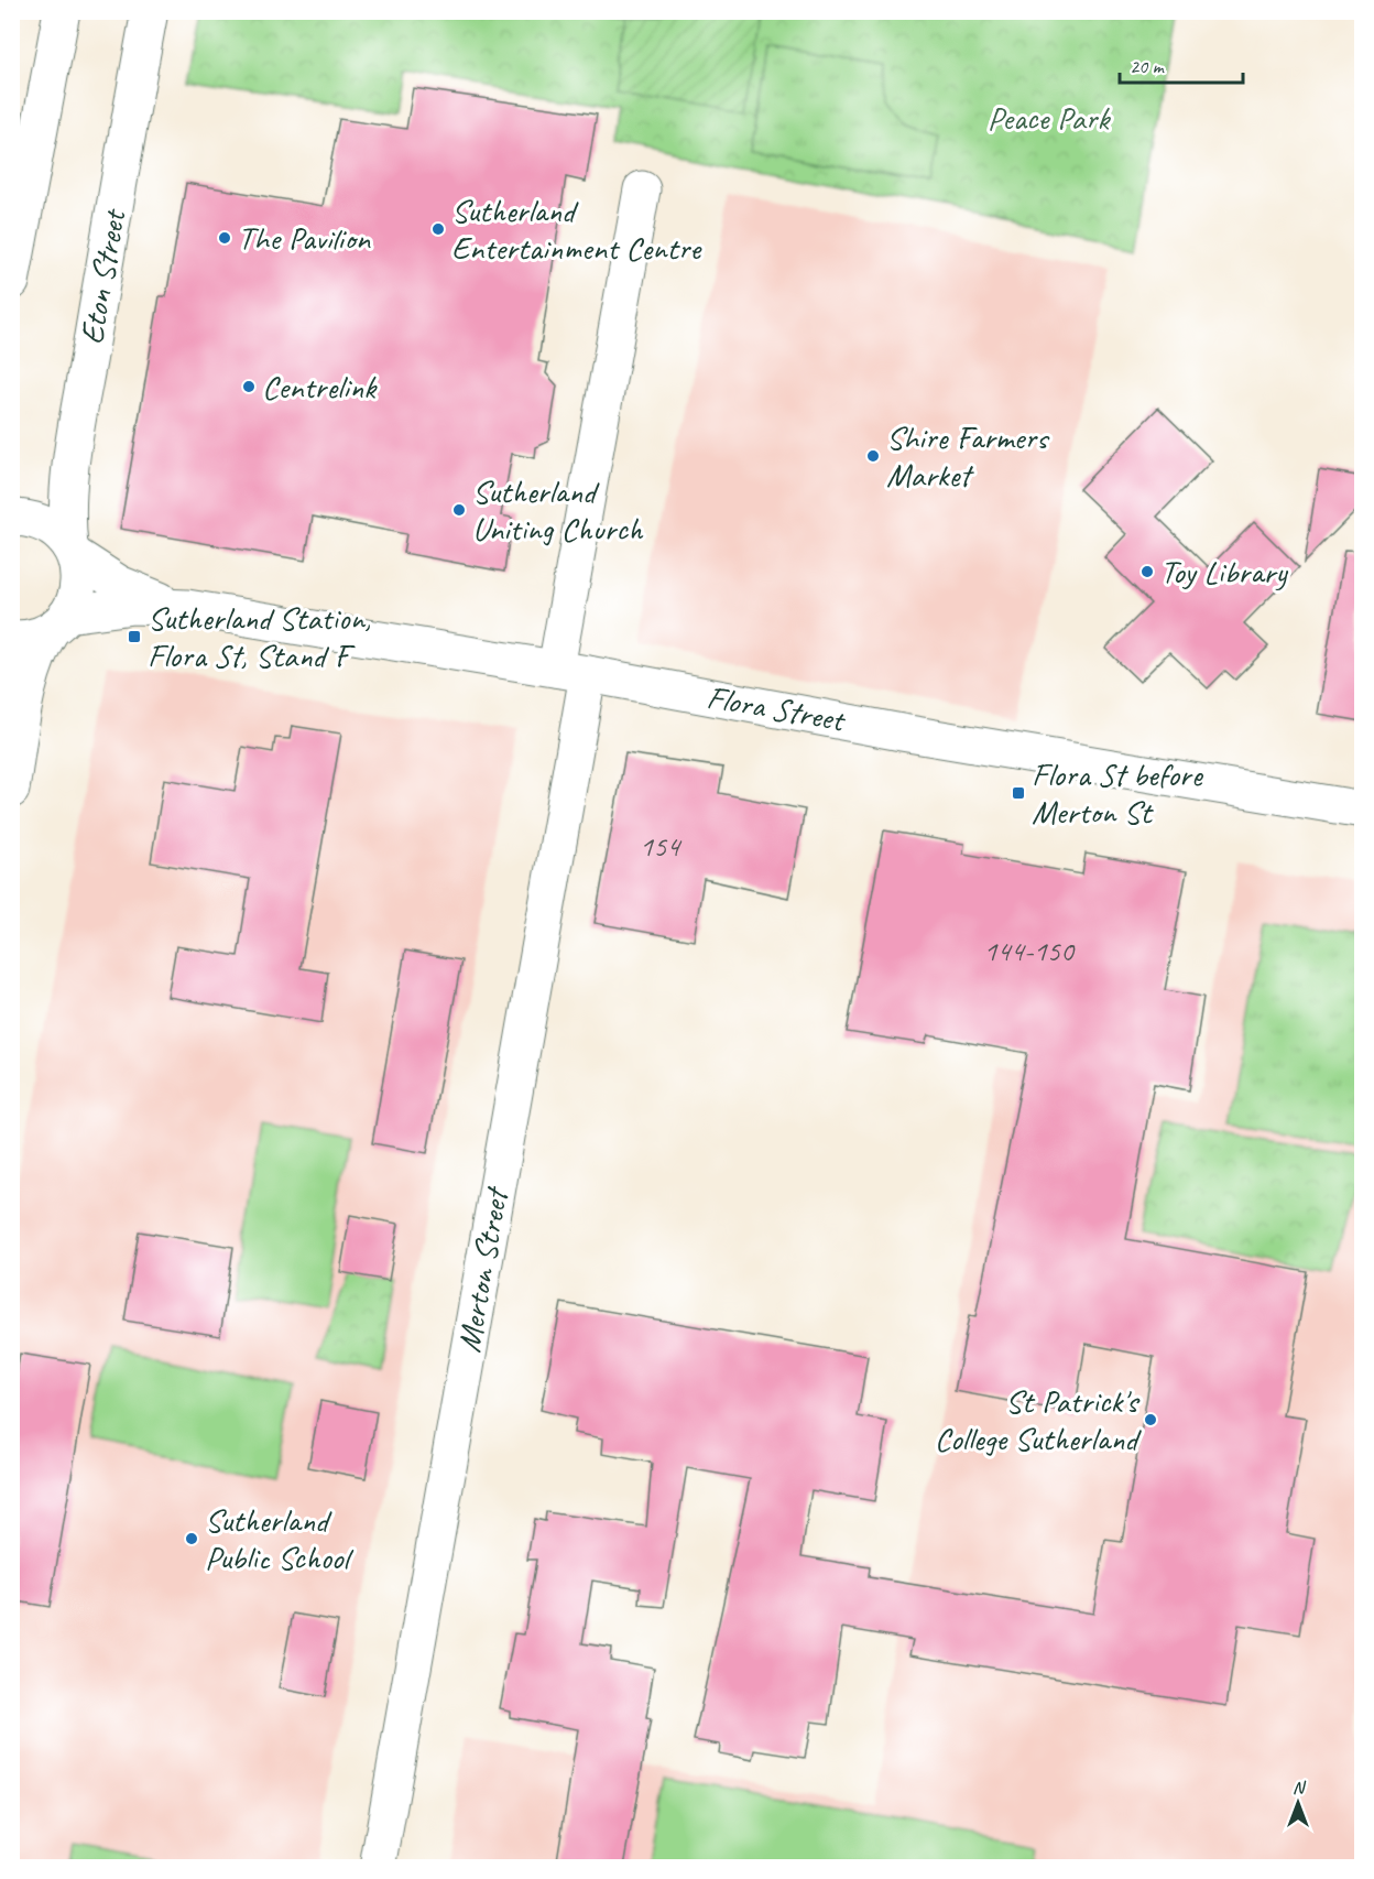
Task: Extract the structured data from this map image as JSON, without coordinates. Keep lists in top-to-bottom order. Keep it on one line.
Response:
{"streets":{"street":["Eton Street","Flora Street","Merton Street"]},"crossings":[["Eton Street","Flora Street"],["Flora Street","Merton Street"]],"parks":["Peace Park"],"places":{"other":["Sutherland Entertainment Centre","The Pavilion","Centrelink","Shire Farmers Market","Sutherland Uniting Church","Toy Library","St Patrick's College Sutherland","Sutherland Public School"],"transit":["Sutherland Station, Flora St, Stand F","Flora St before Merton St"]},"house_numbers":["154","144-150"],"scale_bar":"20 m","north":"top"}
